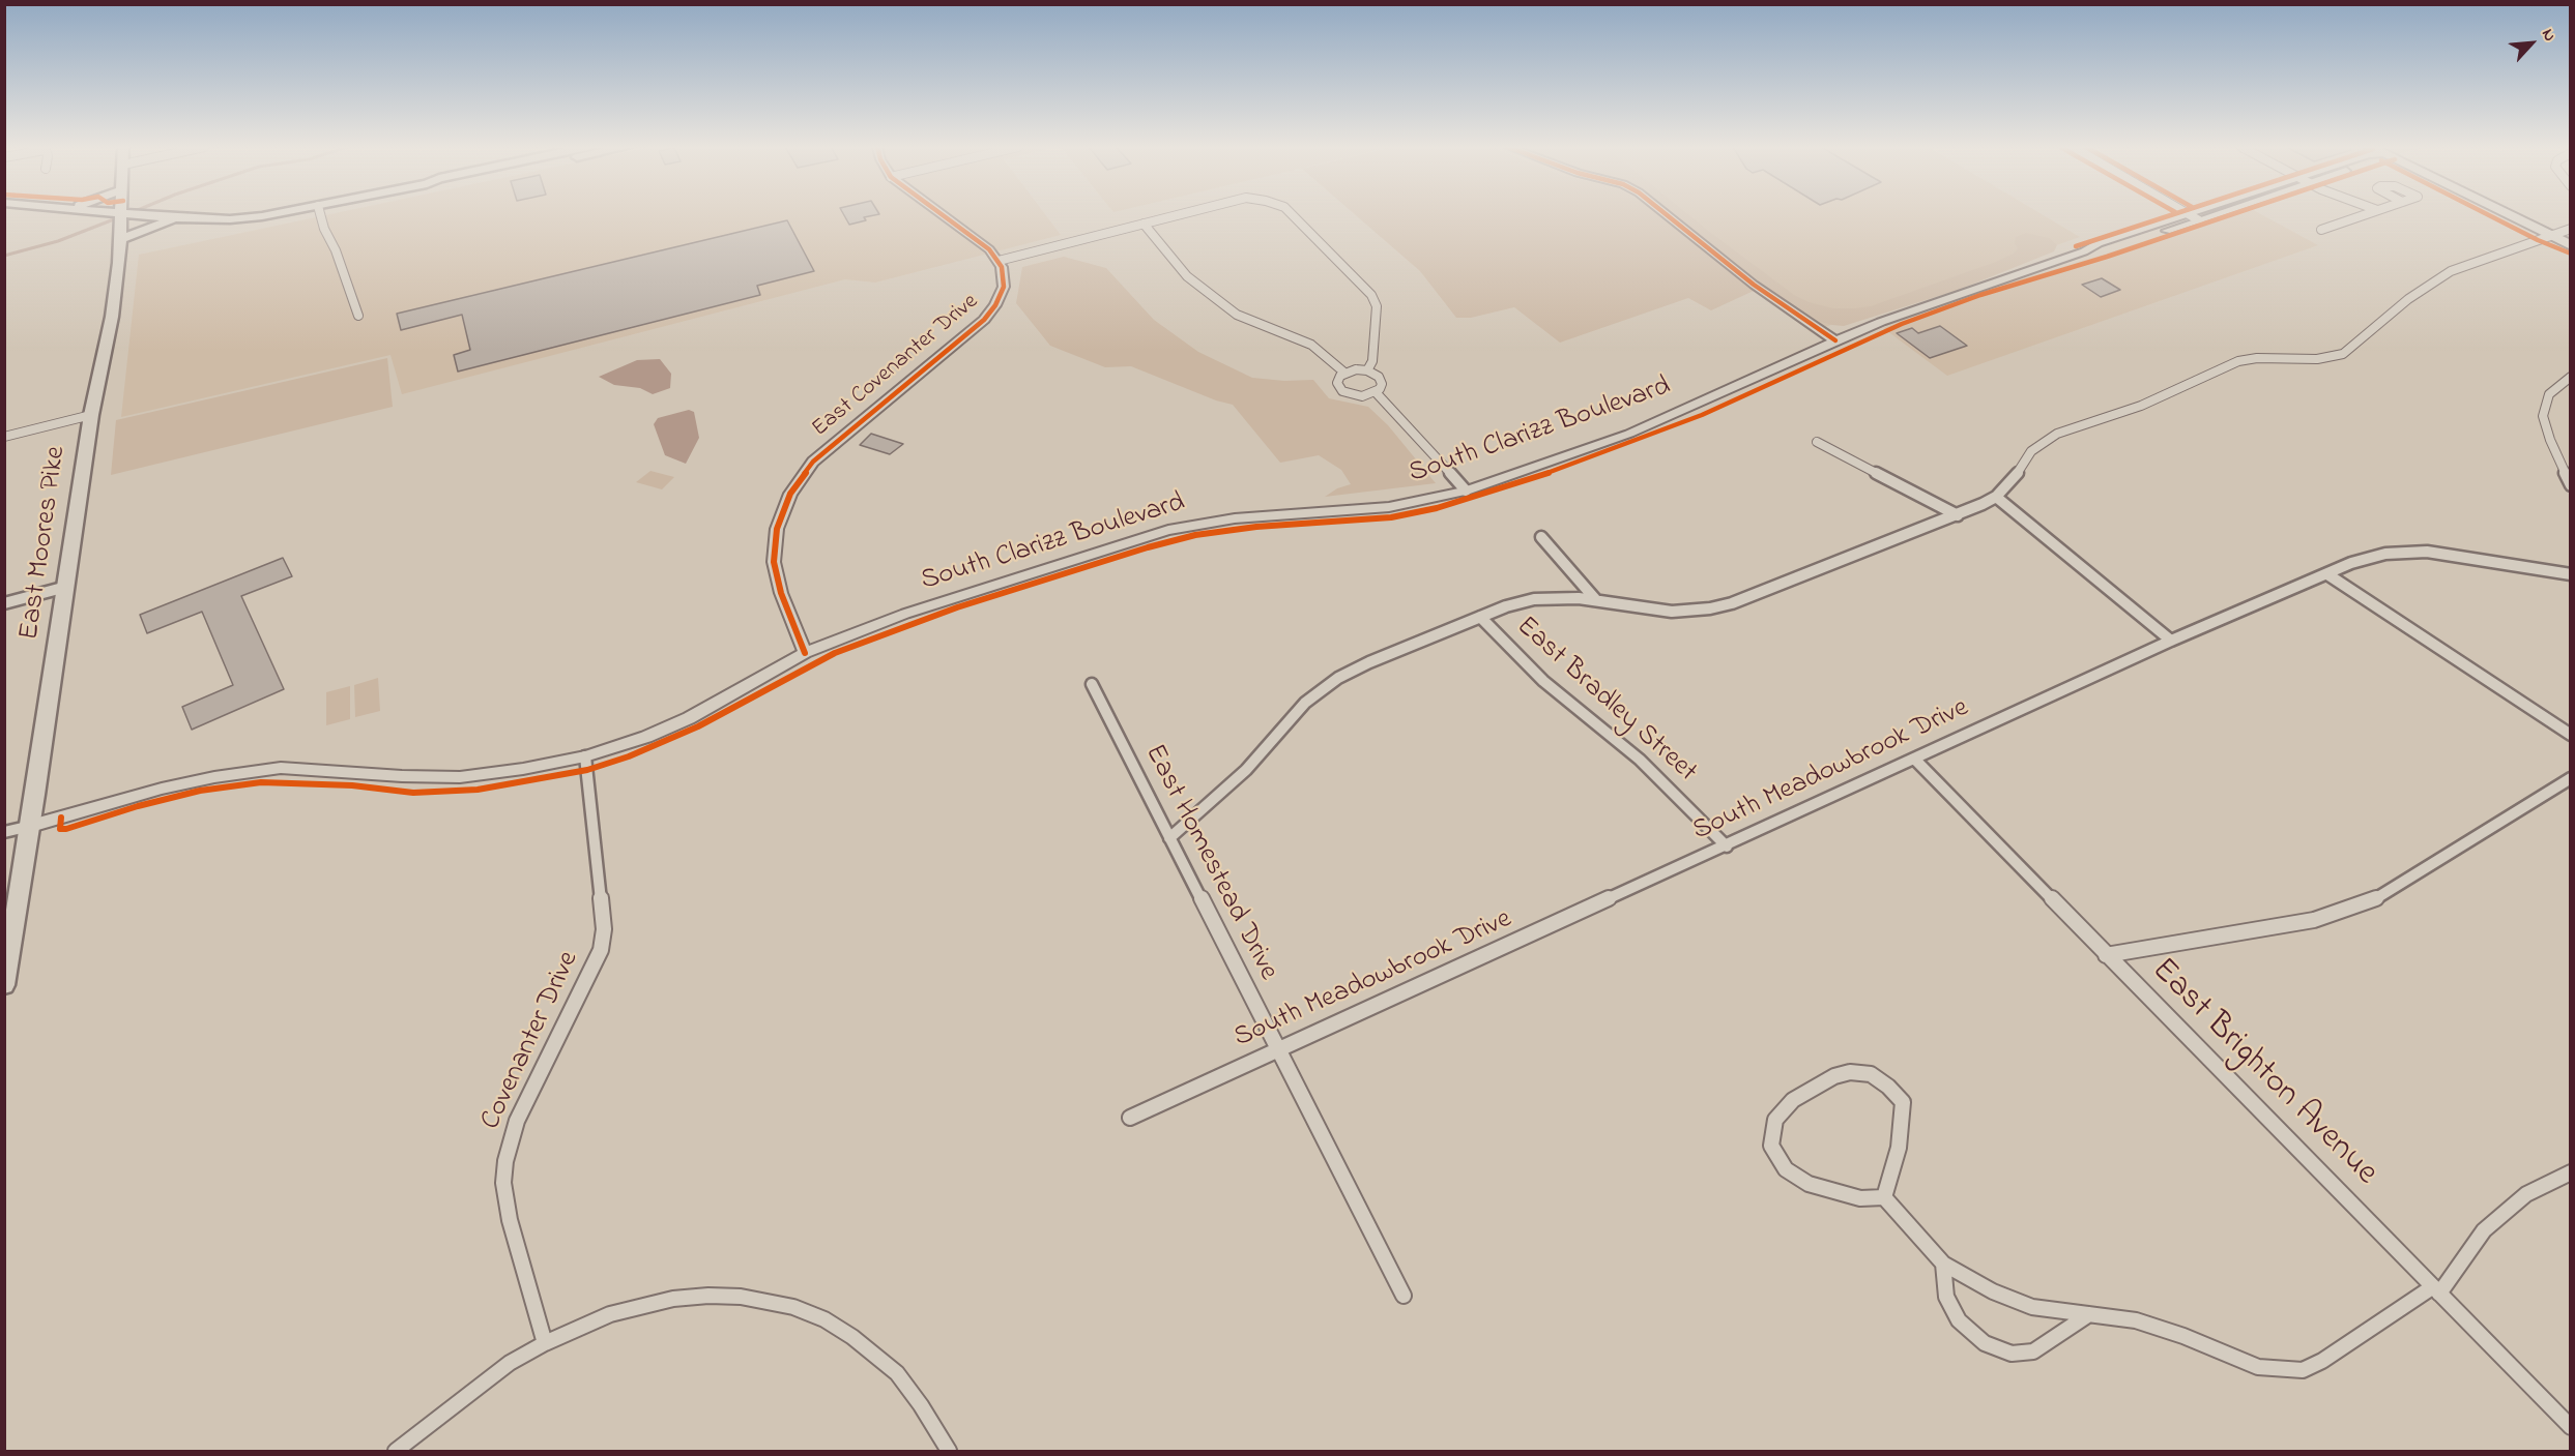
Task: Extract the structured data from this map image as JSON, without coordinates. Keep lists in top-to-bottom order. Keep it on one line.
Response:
{"streets":{"main road":["East Moores Pike"],"street":["East Covenanter Drive","South Clarizz Boulevard","East Bradley Street","South Meadowbrook Drive","East Homestead Drive","Covenanter Drive","East Brighton Avenue"]},"crossings":[["East Covenanter Drive","South Clarizz Boulevard"],["South Clarizz Boulevard","East Moores Pike"],["South Clarizz Boulevard","Covenanter Drive"],["East Bradley Street","South Meadowbrook Drive"],["South Meadowbrook Drive","East Homestead Drive"],["South Meadowbrook Drive","East Brighton Avenue"]],"north":"top right"}
